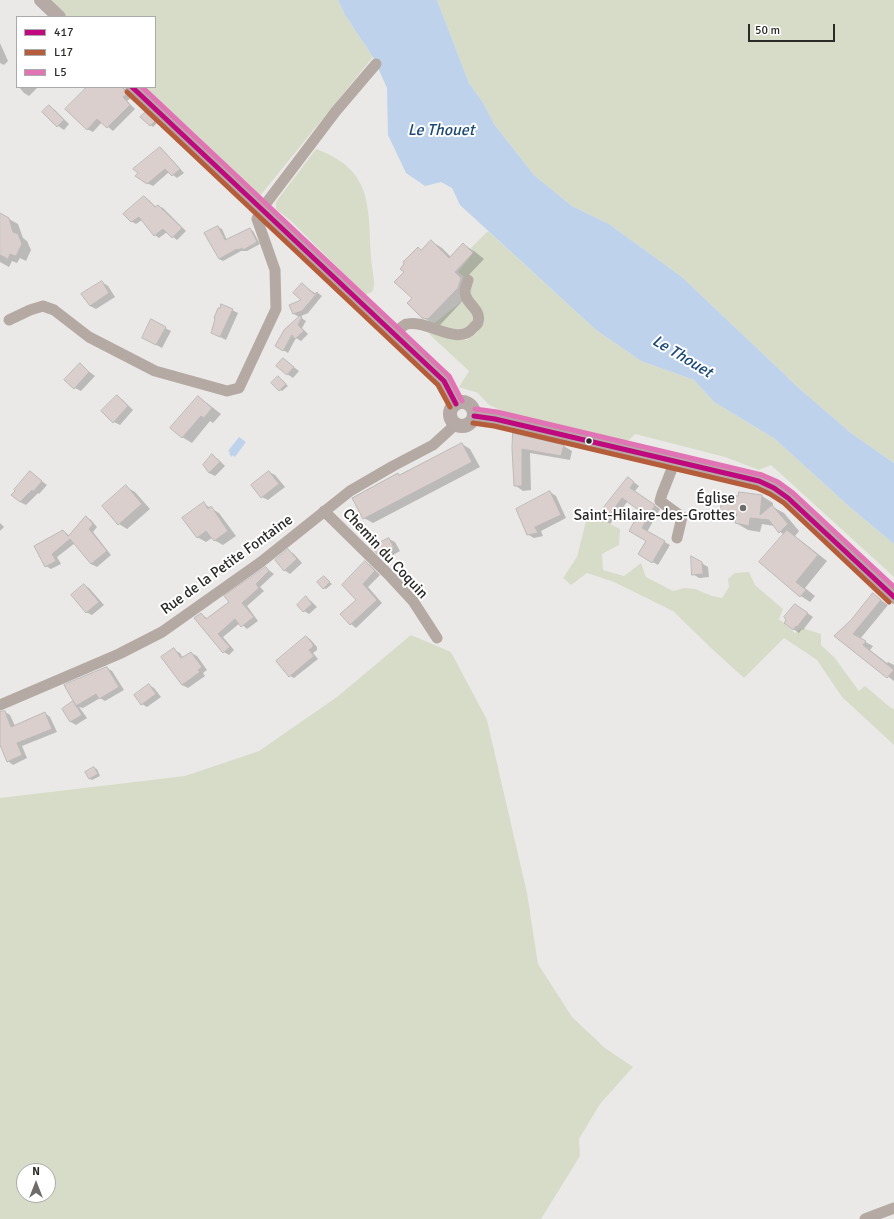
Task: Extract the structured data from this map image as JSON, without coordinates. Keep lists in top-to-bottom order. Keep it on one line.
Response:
{"streets":{"street":["Chemin du Coquin","Rue de la Petite Fontaine"]},"crossings":[["Chemin du Coquin","Rue de la Petite Fontaine"]],"water":["Le Thouet"],"places":["Église Saint-Hilaire-des-Grottes"],"lines":["transit line 417","transit line L5","transit line L17"],"legend":["417","L17","L5"],"scale_bar":"50 m","north":"top"}
